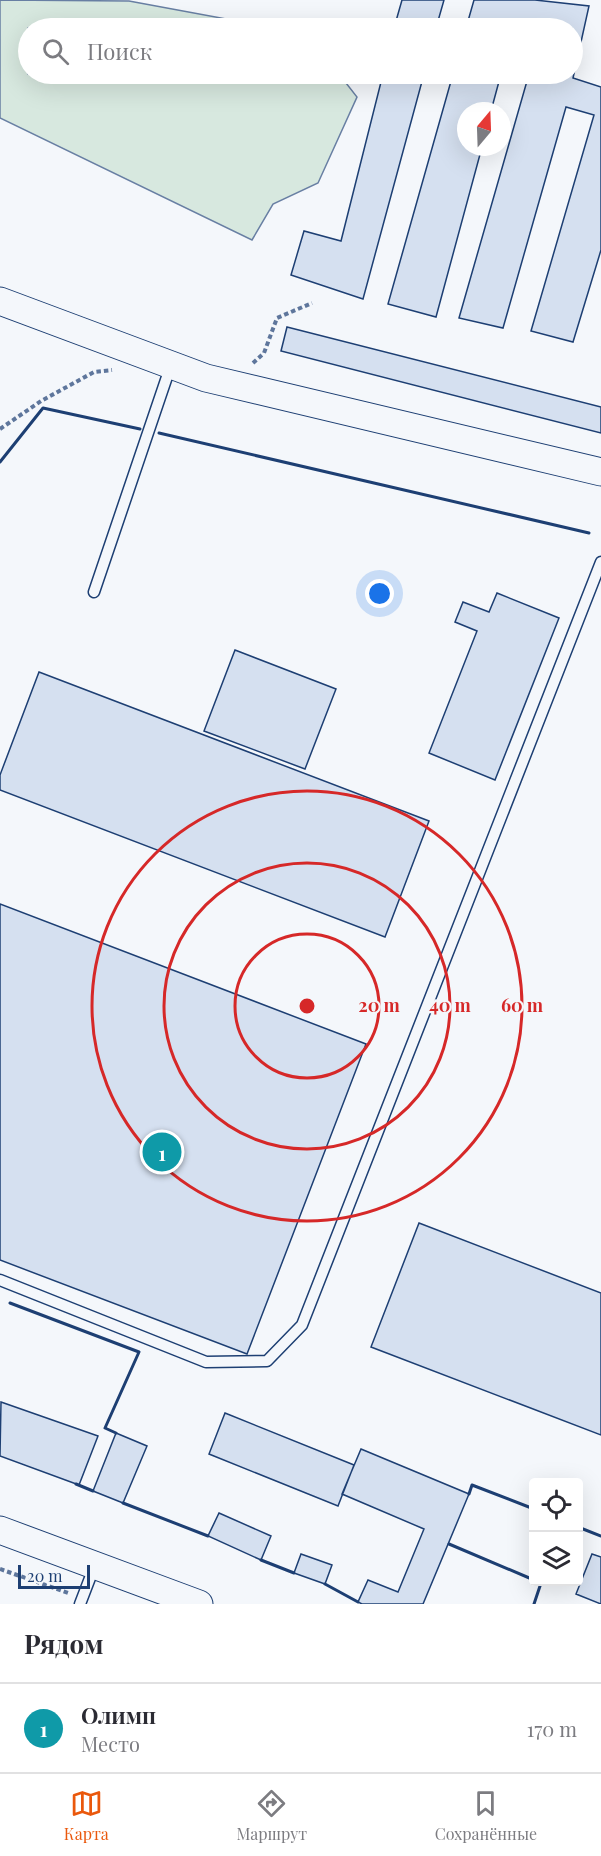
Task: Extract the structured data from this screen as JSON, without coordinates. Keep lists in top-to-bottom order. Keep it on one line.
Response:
{"scale_bar":"20 m","north":"top","page":{"search":"Поиск","pins":"1","scale":"20 m","heading":"Рядом","list":[{"mark":"1","name":"Олимп","note":"Место","value":"170 m"}],"nav":["Карта","Маршрут","Сохранённые"]},"rings":["20 m","40 m","60 m"]}
